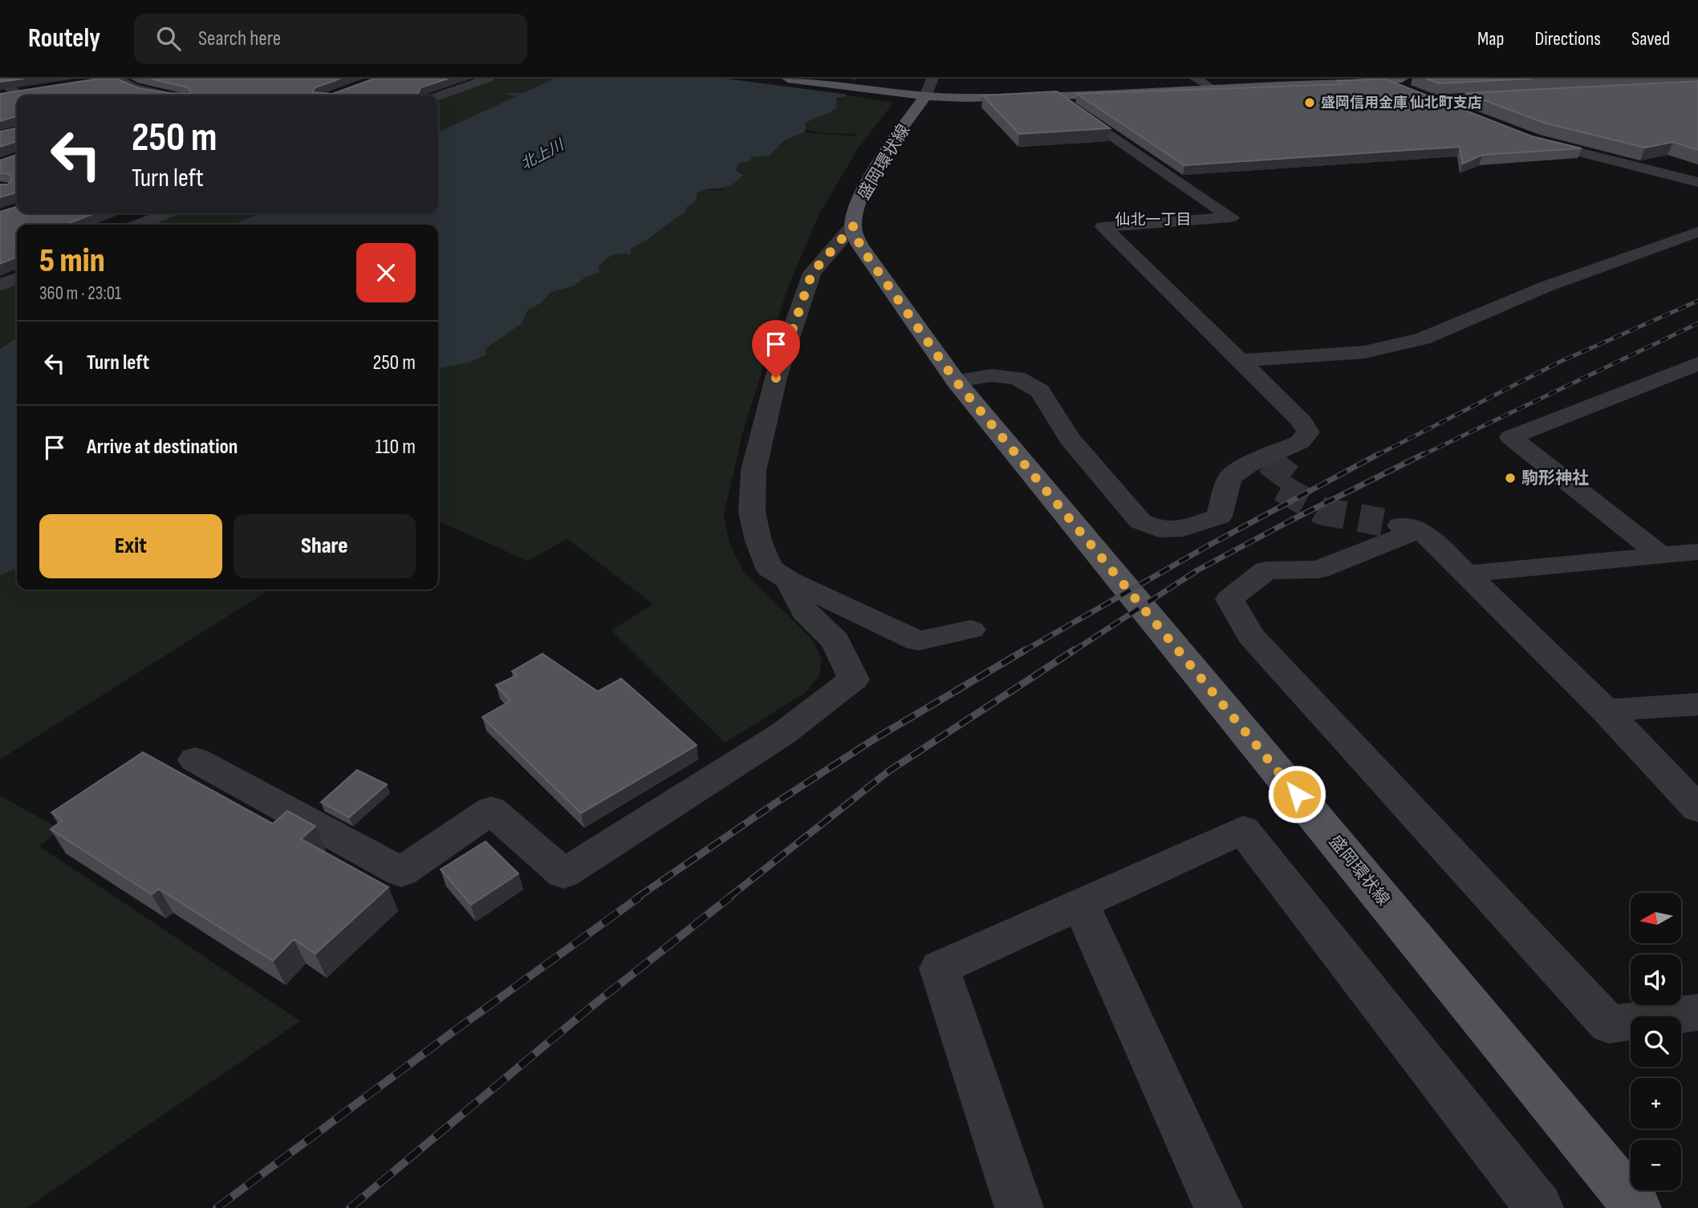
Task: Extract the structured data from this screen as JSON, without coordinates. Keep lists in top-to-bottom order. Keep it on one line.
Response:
{"streets":{"main road":["盛岡環状線"]},"districts":["仙北一丁目"],"water":["北上川"],"places":["盛岡信用金庫 仙北町支店","駒形神社"],"north":"left","page":{"header":"Routely","search":"Search here","nav":["Map","Directions","Saved"],"turn":["250 m","Turn left"],"heading":["5 min","360 m · 23:01"],"list":[{"name":"Turn left","value":"250 m"},{"name":"Arrive at destination","value":"110 m"}],"buttons":["Exit","Share"],"map_buttons":["+","−"]}}
